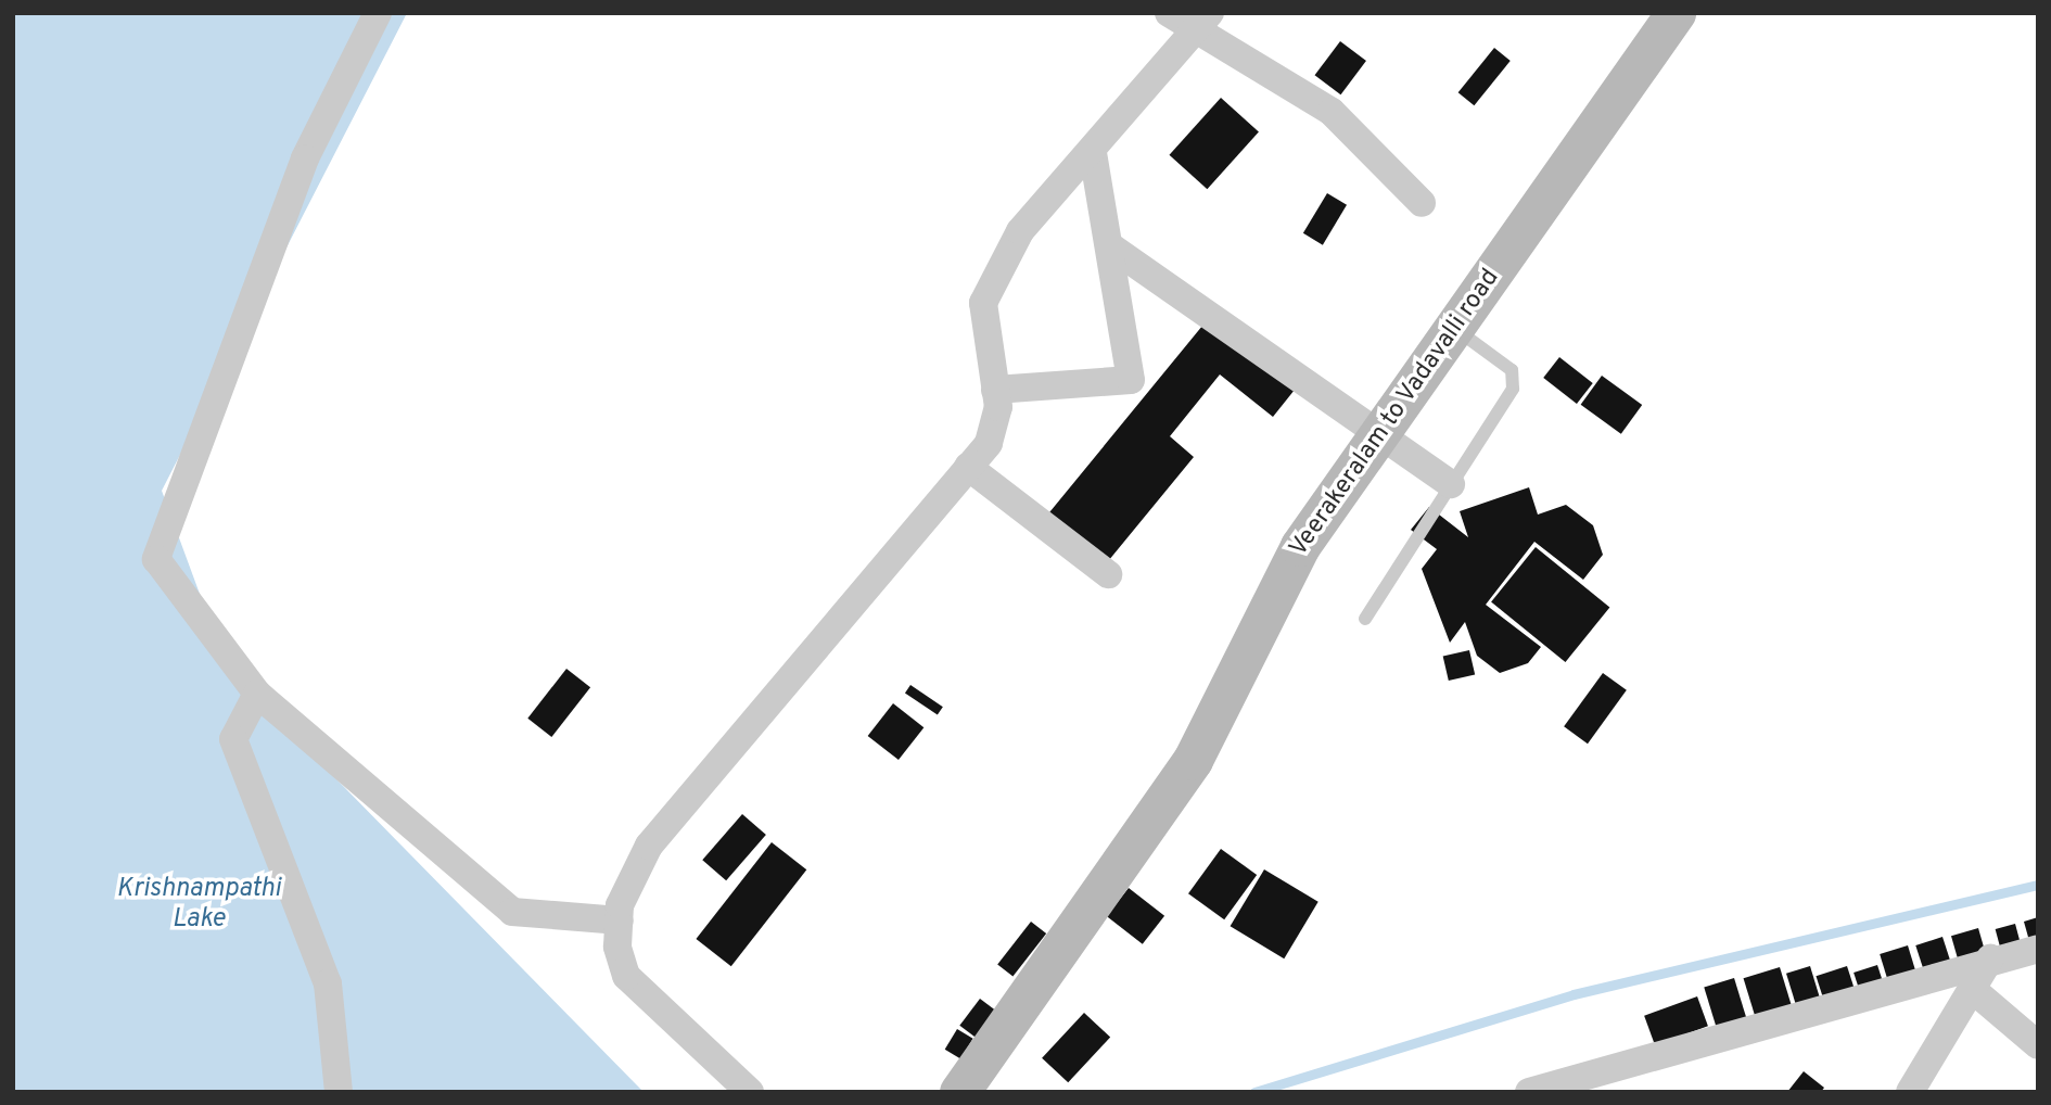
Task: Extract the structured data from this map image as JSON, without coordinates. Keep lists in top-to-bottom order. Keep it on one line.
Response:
{"streets":{"street":["Veerakeralam to Vadavalli road"]},"water":["Krishnampathi Lake"]}
